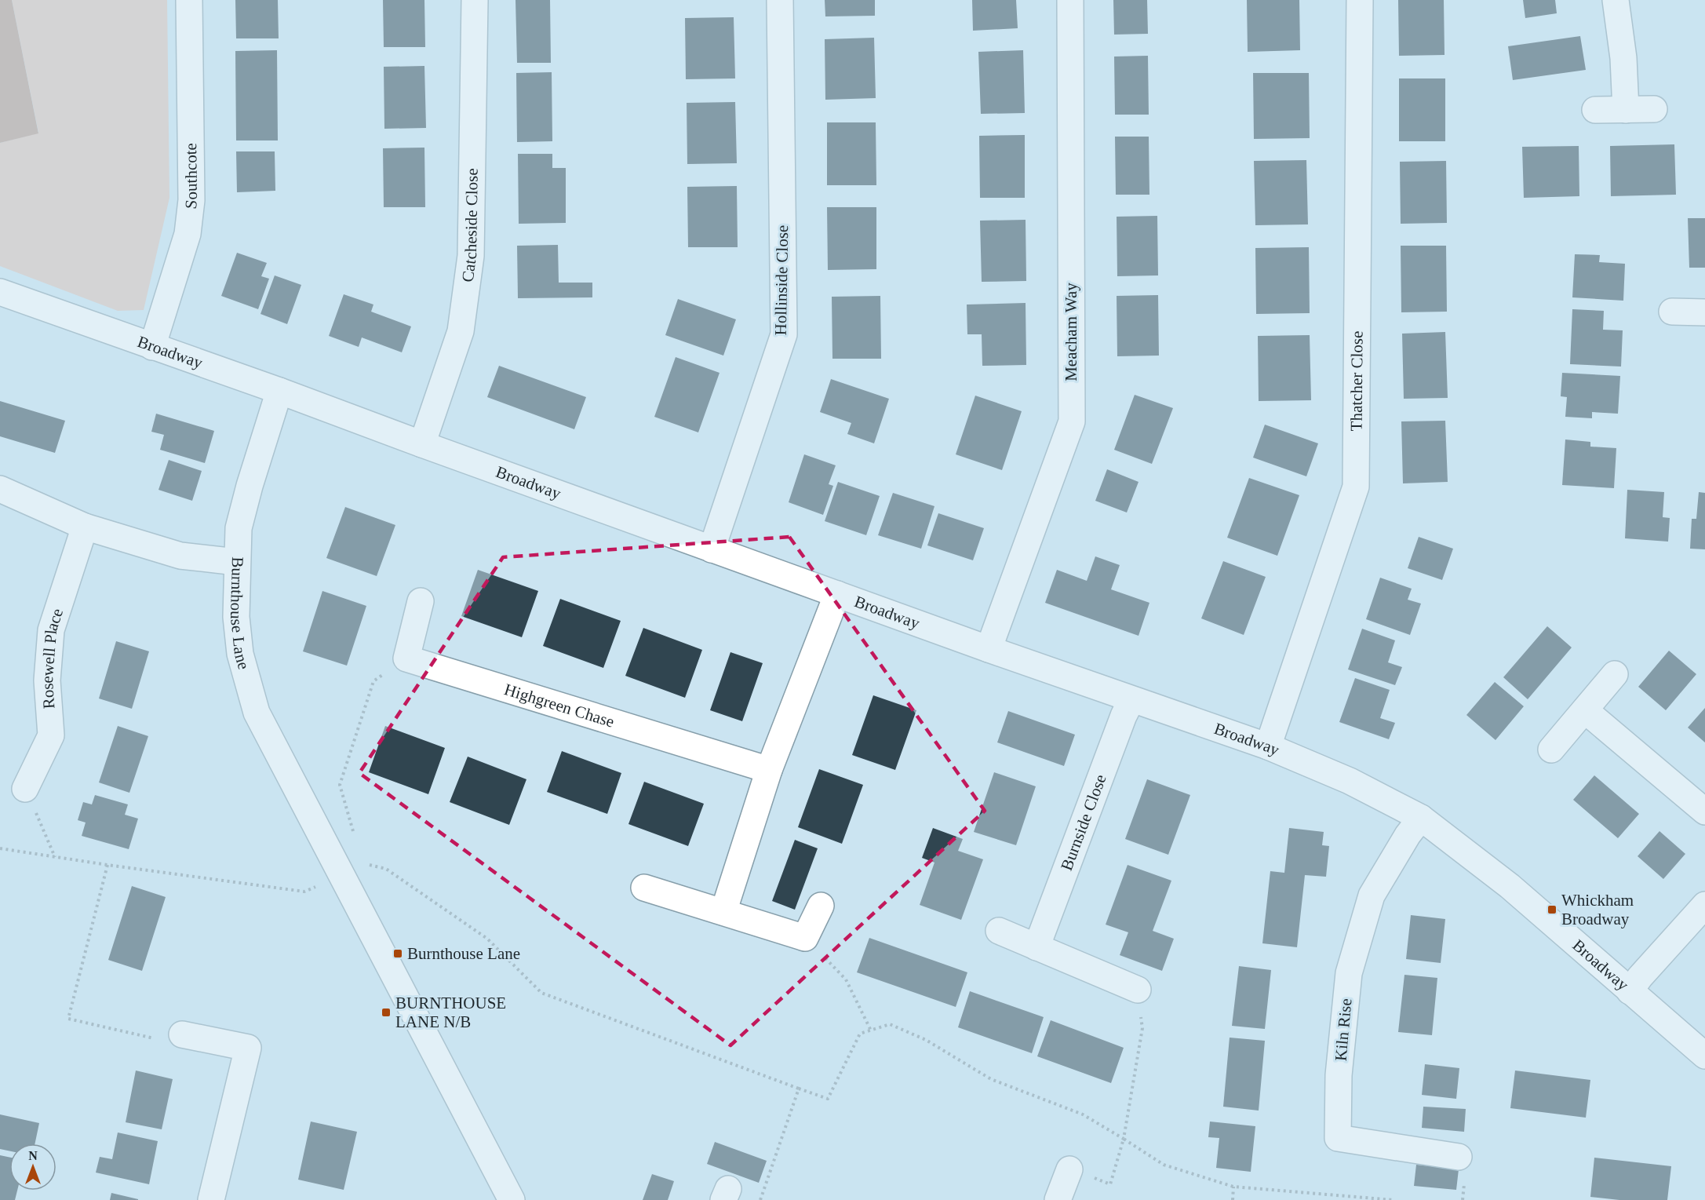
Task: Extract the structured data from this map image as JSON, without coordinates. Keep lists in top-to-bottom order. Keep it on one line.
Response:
{"streets":{"street":["Southcote","Catcheside Close","Hollinside Close","Meacham Way","Broadway","Thatcher Close","Burnthouse Lane","Rosewell Place","Highgreen Chase","Burnside Close","Kiln Rise"]},"crossings":[["Southcote","Broadway"],["Catcheside Close","Broadway"],["Hollinside Close","Broadway"],["Meacham Way","Broadway"],["Broadway","Thatcher Close"],["Broadway","Burnthouse Lane"],["Broadway","Burnside Close"],["Broadway","Kiln Rise"]],"places":{"transit":["Whickham Broadway","Burnthouse Lane","BURNTHOUSE LANE N/B"]},"north":"top"}
